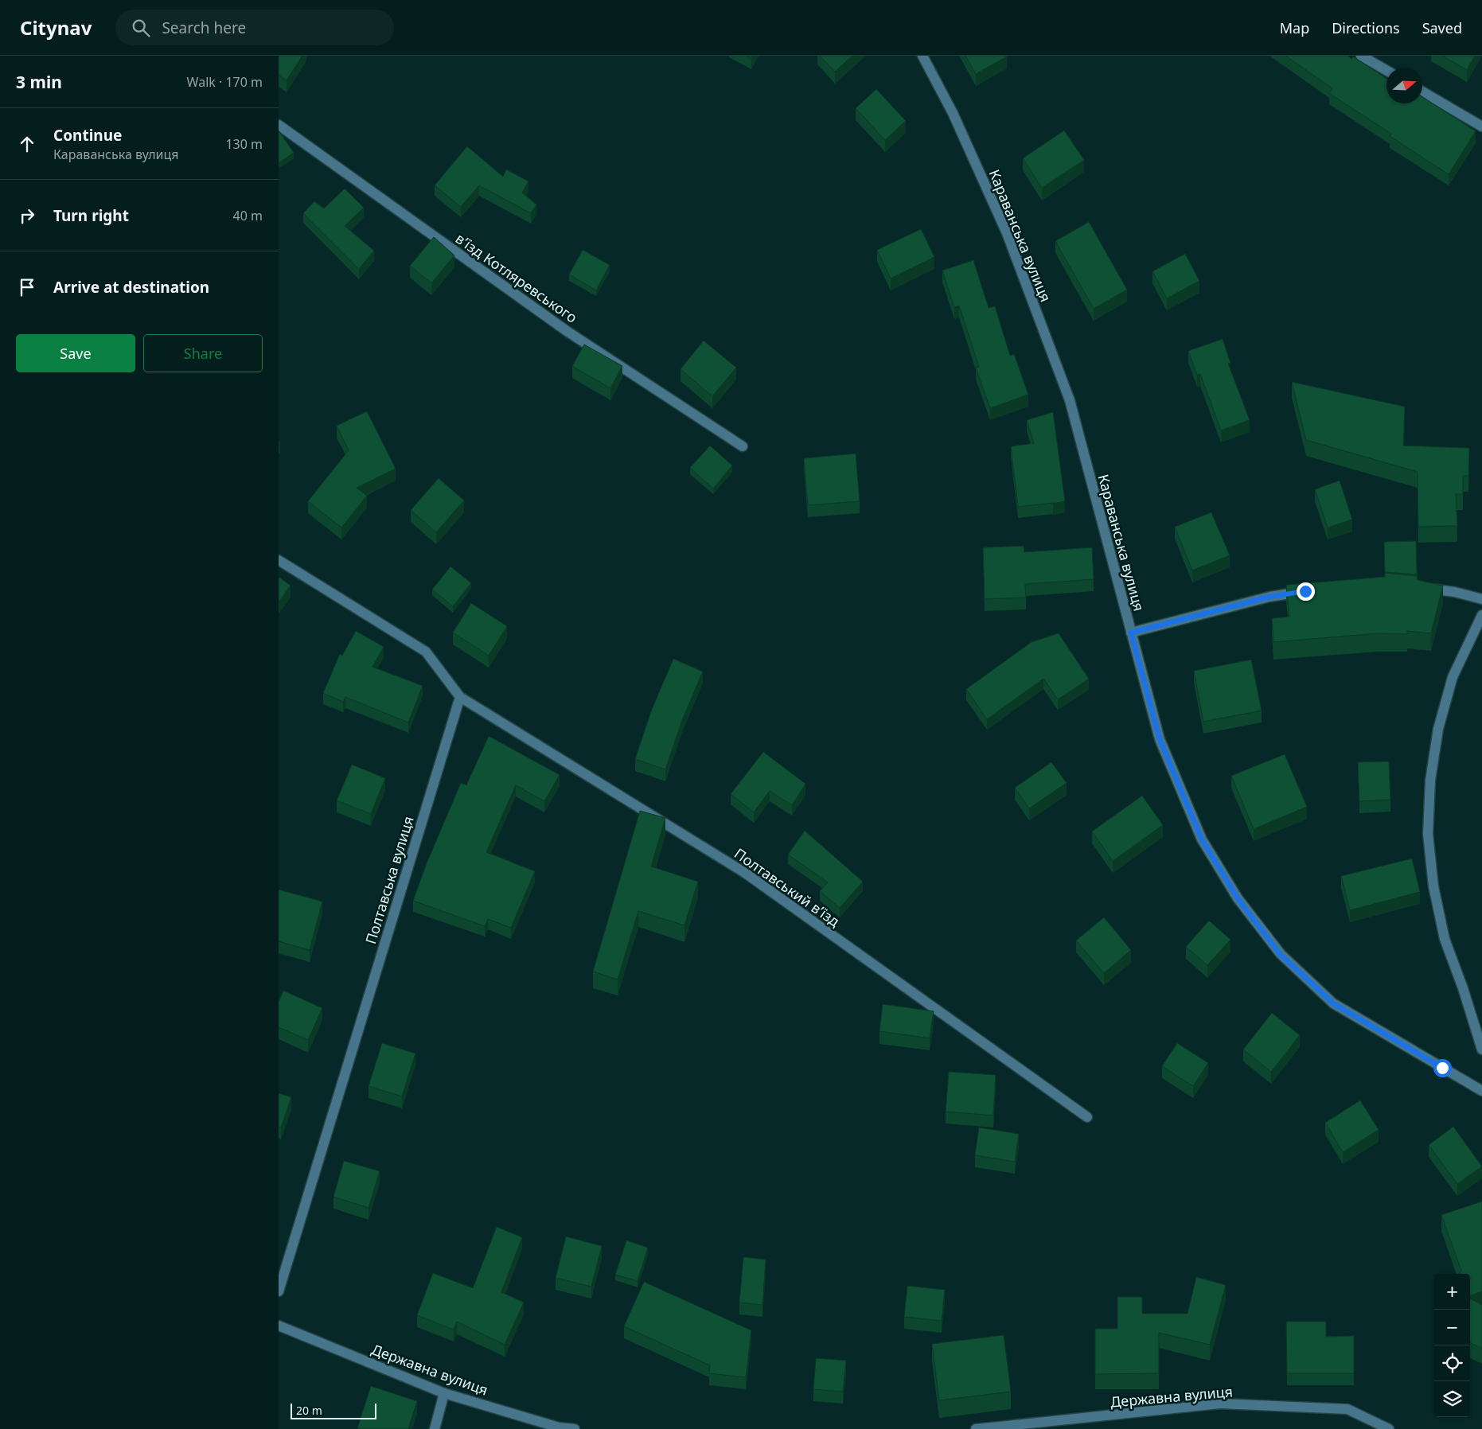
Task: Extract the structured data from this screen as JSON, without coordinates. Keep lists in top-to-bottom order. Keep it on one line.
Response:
{"streets":{"street":["Караванська вулиця","в’їзд Котляревського","Полтавська вулиця","Полтавський в’їзд","Державна вулиця"]},"crossings":[["Полтавська вулиця","Полтавський в’їзд"]],"scale_bar":"20 m","north":"right","page":{"header":"Citynav","search":"Search here","nav":["Map","Directions","Saved"],"heading":["3 min","Walk · 170 m"],"list":[["Continue","Караванська вулиця","130 m"],["Turn right","40 m"],"Arrive at destination"],"buttons":["Save","Share"],"map_buttons":["+","−"],"scale":"20 m"}}
